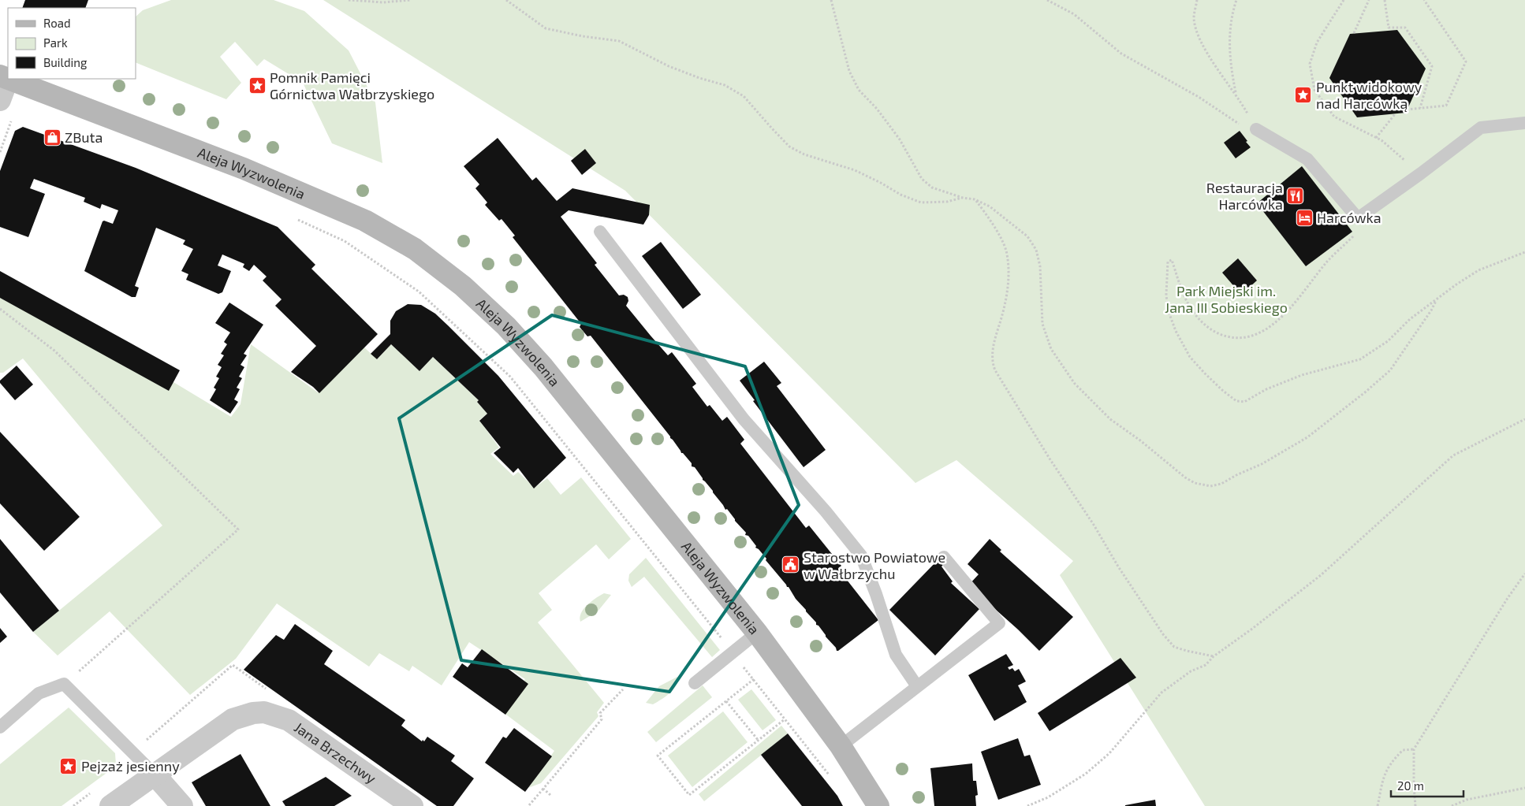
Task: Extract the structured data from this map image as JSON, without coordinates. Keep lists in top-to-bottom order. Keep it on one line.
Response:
{"streets":{"street":["Aleja Wyzwolenia","Jana Brzechwy"]},"parks":["Park Miejski im. Jana III Sobieskiego"],"places":{"place":["Pomnik Pamięci Górnictwa Wałbrzyskiego","Punkt widokowy nad Harcówką","Pejzaż jesienny"],"shop":["ZButa"],"restaurant":["Restauracja Harcówka"],"hotel":["Harcówka"],"public building":["Starostwo Powiatowe w Wałbrzychu"]},"legend":["Road","Park","Building"],"scale_bar":"20 m"}
